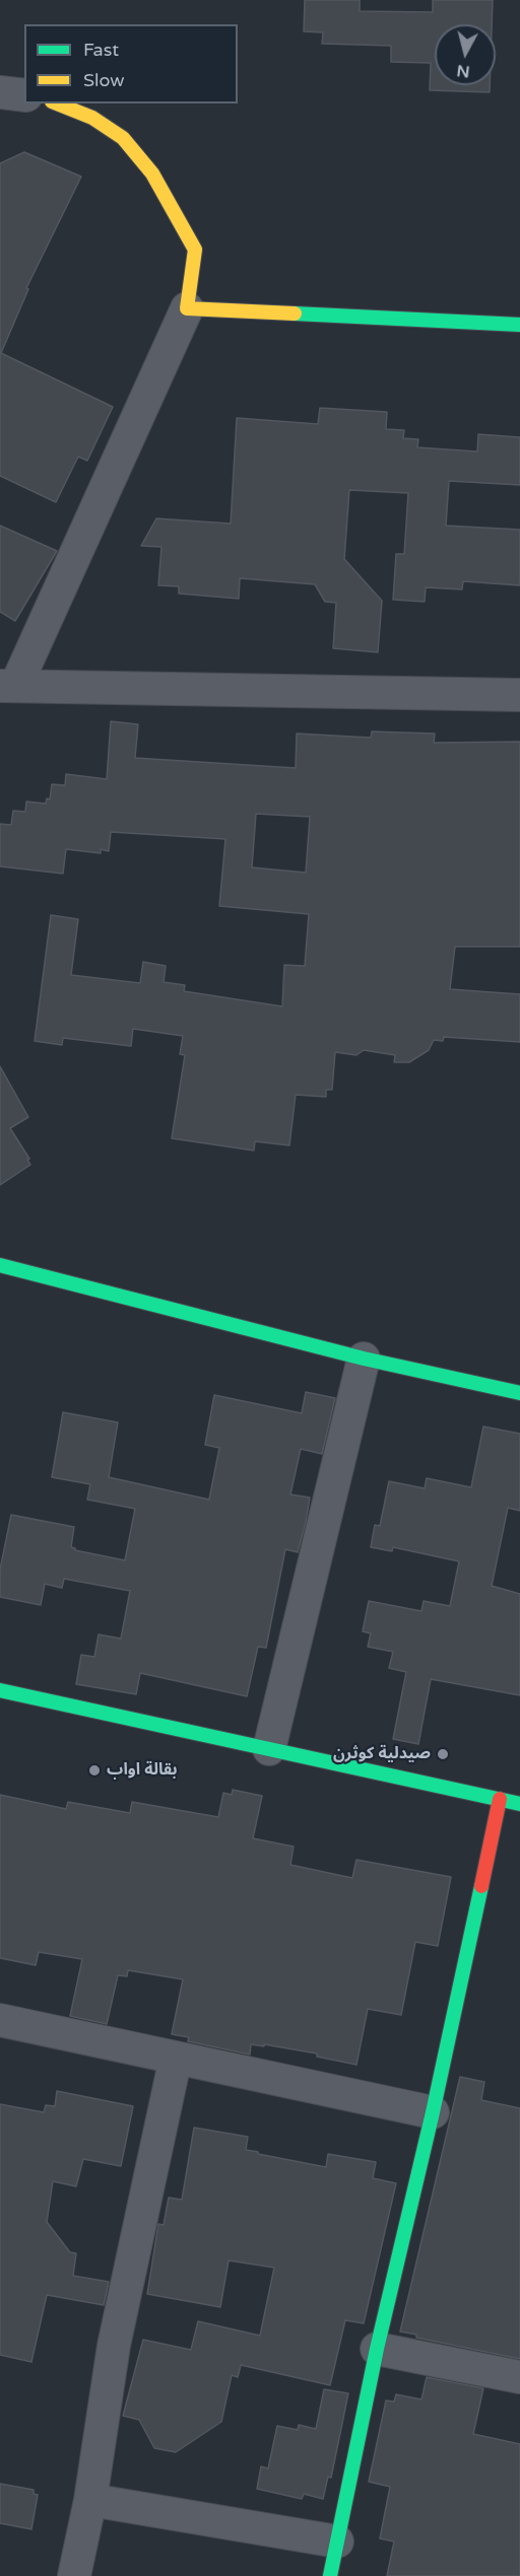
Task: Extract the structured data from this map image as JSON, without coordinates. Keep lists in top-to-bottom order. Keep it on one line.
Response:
{"places":["صيدلية كوثرن","بقالة اواب"],"legend":["Fast","Slow"],"north":"bottom"}
